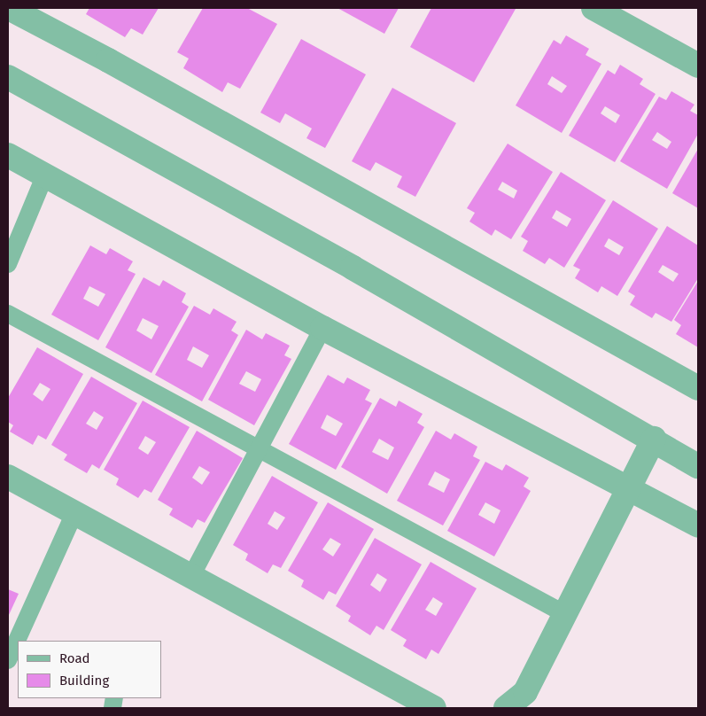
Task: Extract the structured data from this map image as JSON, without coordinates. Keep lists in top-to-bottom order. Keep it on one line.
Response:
{"legend":["Road","Building"]}
